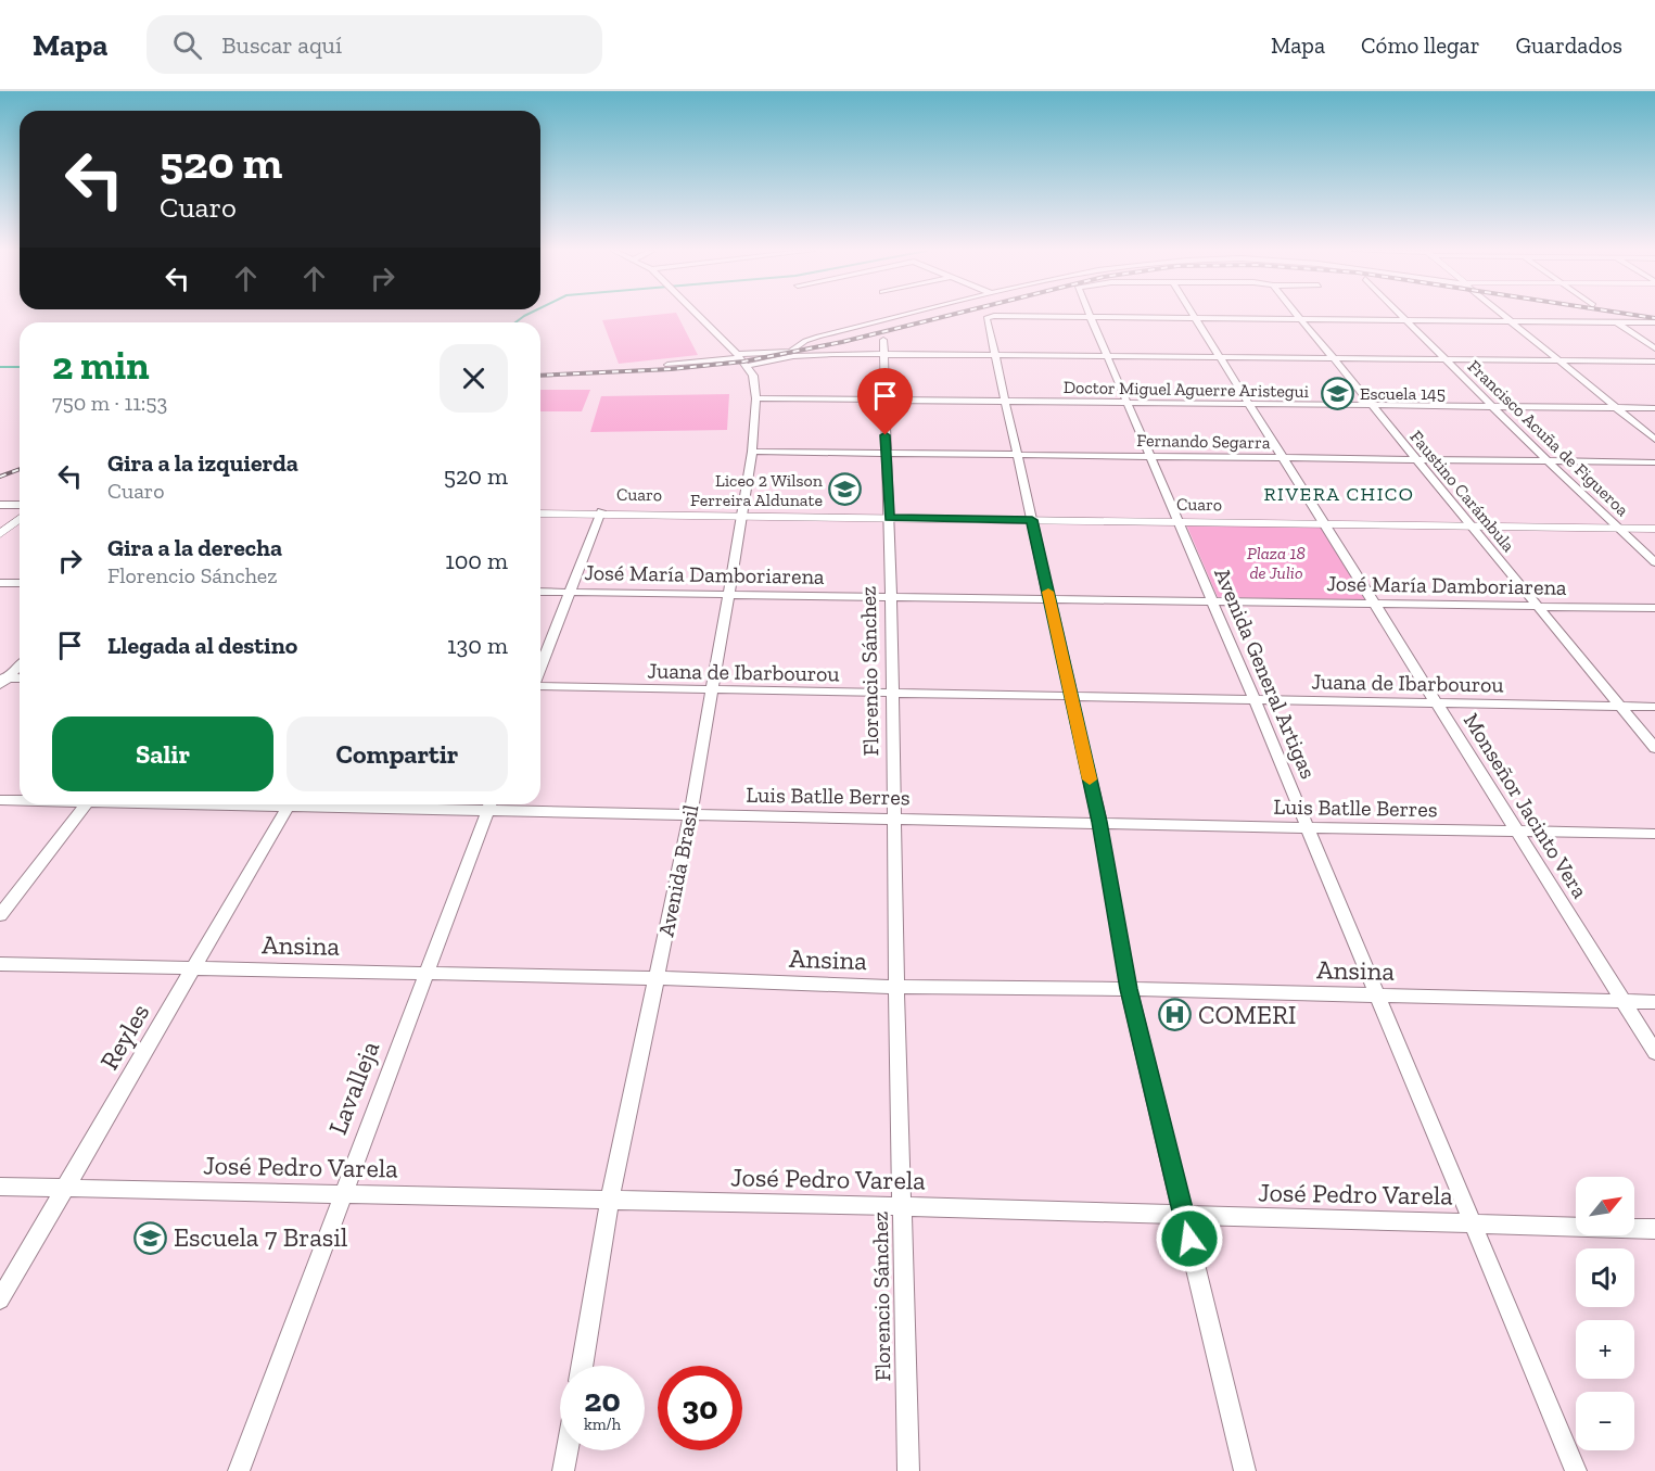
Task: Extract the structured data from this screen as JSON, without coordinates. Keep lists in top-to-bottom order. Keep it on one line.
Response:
{"streets":{"street":["Doctor Miguel Aguerre Aristegui","Francisco Acuña de Figueroa","Fernando Segarra","Faustino Carámbula","Cuaro","José María Damboriarena","Florencio Sánchez","Juana de Ibarbourou","Avenida General Artigas","Luis Batlle Berres","Monseñor Jacinto Vera","Avenida Brasil","Ansina","Reyles","Lavalleja","José Pedro Varela"]},"crossings":[["Doctor Miguel Aguerre Aristegui","Francisco Acuña de Figueroa"],["Doctor Miguel Aguerre Aristegui","Faustino Carámbula"],["Doctor Miguel Aguerre Aristegui","Florencio Sánchez"],["Doctor Miguel Aguerre Aristegui","Avenida General Artigas"],["Doctor Miguel Aguerre Aristegui","Monseñor Jacinto Vera"],["Doctor Miguel Aguerre Aristegui","Avenida Brasil"],["Francisco Acuña de Figueroa","Fernando Segarra"],["Francisco Acuña de Figueroa","Cuaro"],["Fernando Segarra","Faustino Carámbula"],["Fernando Segarra","Florencio Sánchez"],["Fernando Segarra","Avenida General Artigas"],["Fernando Segarra","Monseñor Jacinto Vera"],["Fernando Segarra","Avenida Brasil"],["Faustino Carámbula","Cuaro"],["Faustino Carámbula","José María Damboriarena"],["Faustino Carámbula","Juana de Ibarbourou"],["Cuaro","Florencio Sánchez"],["Cuaro","Avenida General Artigas"],["Cuaro","Monseñor Jacinto Vera"],["Cuaro","Avenida Brasil"],["José María Damboriarena","Florencio Sánchez"],["José María Damboriarena","Avenida General Artigas"],["José María Damboriarena","Monseñor Jacinto Vera"],["José María Damboriarena","Avenida Brasil"],["Florencio Sánchez","Juana de Ibarbourou"],["Florencio Sánchez","Luis Batlle Berres"],["Florencio Sánchez","Ansina"],["Florencio Sánchez","José Pedro Varela"],["Juana de Ibarbourou","Avenida General Artigas"],["Juana de Ibarbourou","Monseñor Jacinto Vera"],["Juana de Ibarbourou","Avenida Brasil"],["Avenida General Artigas","Luis Batlle Berres"],["Avenida General Artigas","Ansina"],["Avenida General Artigas","José Pedro Varela"],["Luis Batlle Berres","Monseñor Jacinto Vera"],["Luis Batlle Berres","Avenida Brasil"],["Luis Batlle Berres","Lavalleja"],["Monseñor Jacinto Vera","Ansina"],["Avenida Brasil","Ansina"],["Avenida Brasil","José Pedro Varela"],["Ansina","Reyles"],["Ansina","Lavalleja"],["Reyles","José Pedro Varela"],["Lavalleja","José Pedro Varela"]],"districts":["RIVERA CHICO"],"parks":["Plaza 18 de Julio"],"places":{"school or university":["Escuela 145","Liceo 2 Wilson Ferreira Aldunate","Escuela 7 Brasil"],"hospital":["COMERI"]},"north":"top right","page":{"header":"Mapa","search":"Buscar aquí","nav":["Mapa","Cómo llegar","Guardados"],"turn":["520 m","Cuaro"],"heading":["2 min","750 m · 11:53"],"list":[{"name":"Gira a la izquierda","note":"Cuaro","value":"520 m"},{"name":"Gira a la derecha","note":"Florencio Sánchez","value":"100 m"},{"name":"Llegada al destino","value":"130 m"}],"buttons":["Salir","Compartir"],"map_buttons":["+","−"],"speed":"20 km/h","limit":"30"}}
